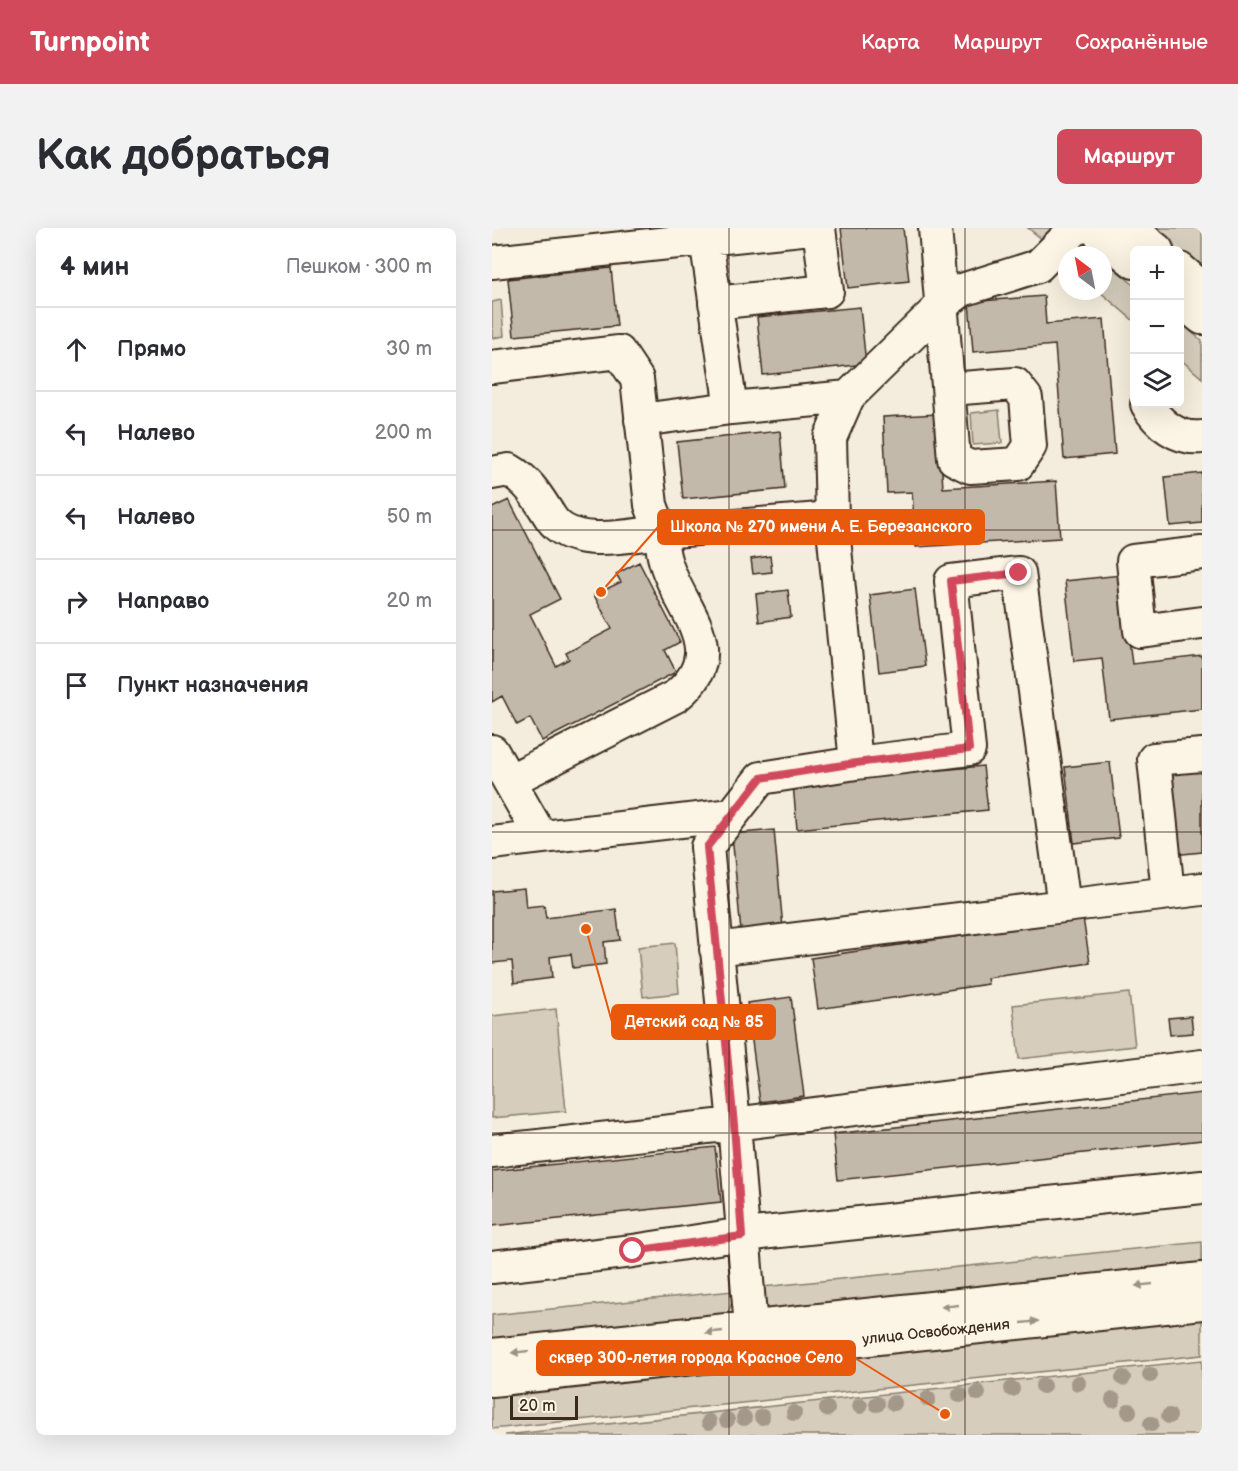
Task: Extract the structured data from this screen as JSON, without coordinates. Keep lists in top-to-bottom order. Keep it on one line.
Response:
{"streets":{"street":["улица Освобождения"]},"places":["Школа № 270 имени А. Е. Березанского","Детский сад № 85","сквер 300-летия города Красное Село"],"scale_bar":"20 m","north":"top left","page":{"header":"Turnpoint","nav":["Карта","Маршрут","Сохранённые"],"buttons":"Маршрут","title":"Как добраться","heading":["4 мин","Пешком · 300 m"],"map_buttons":["+","−"],"list":[["Прямо","30 m"],["Налево","200 m"],["Налево","50 m"],["Направо","20 m"],"Пункт назначения"],"scale":"20 m"}}
